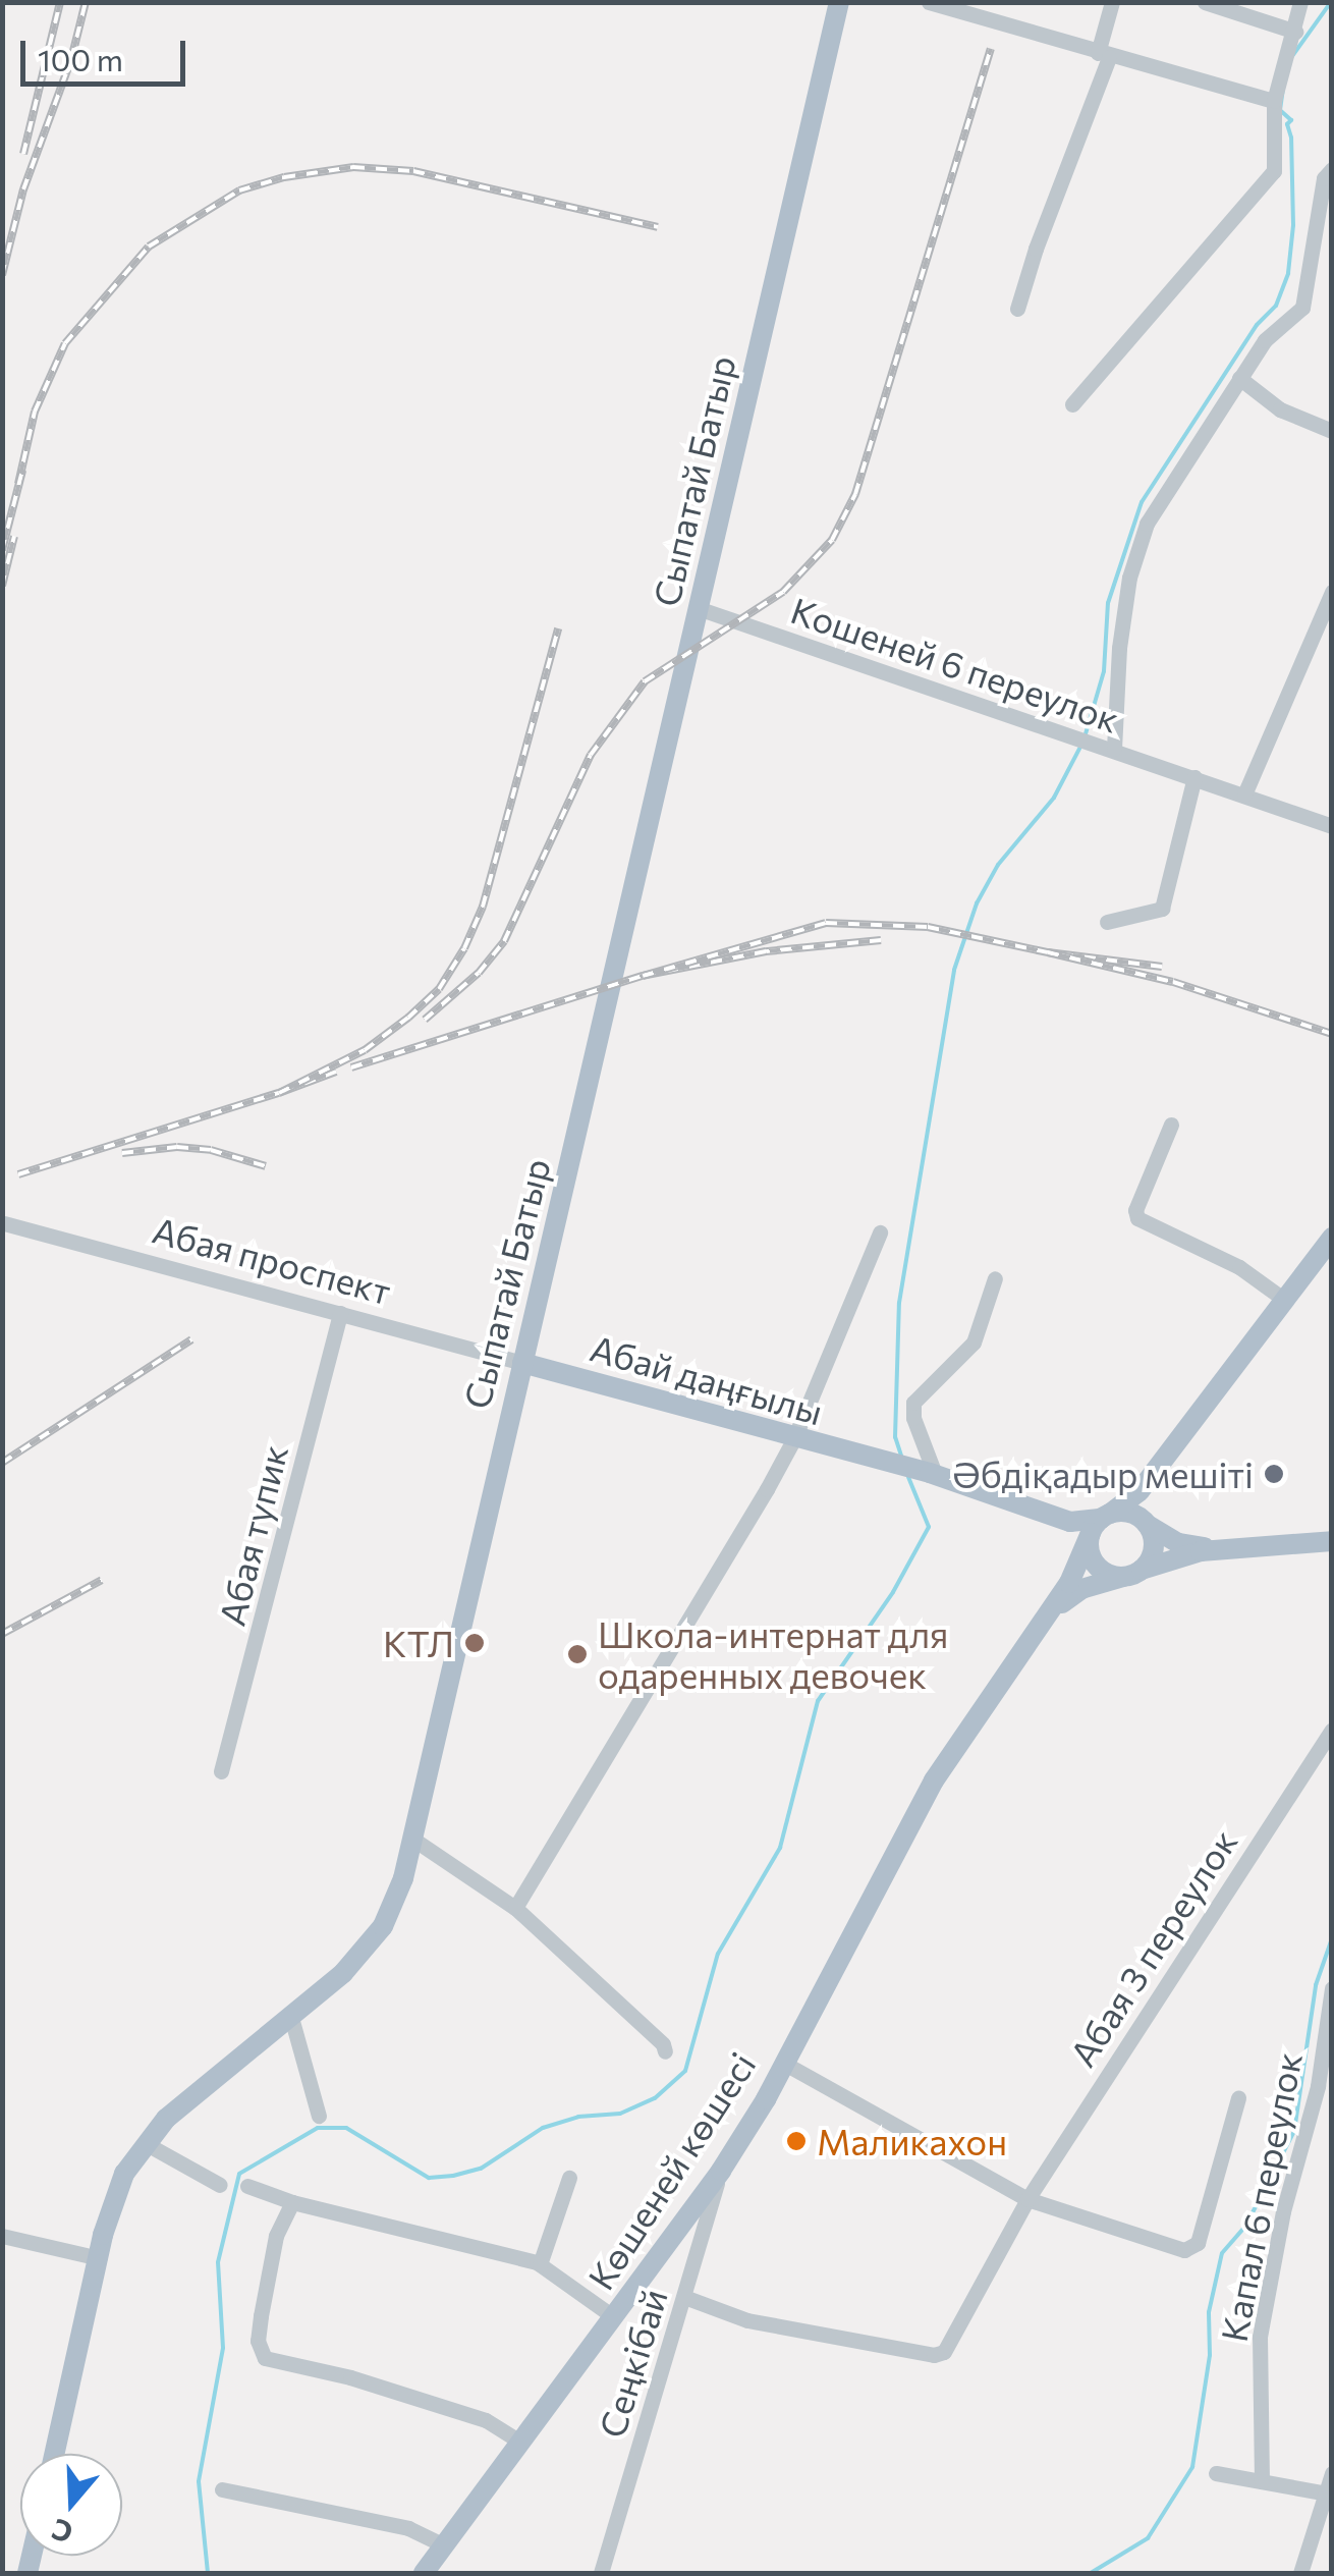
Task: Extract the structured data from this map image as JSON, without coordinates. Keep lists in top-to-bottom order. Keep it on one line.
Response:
{"streets":{"main road":["Сыпатай Батыр","Абай даңғылы","Көшеней көшесі"],"street":["Кошеней 6 переулок","Абая проспект","Абая тупик","Абая 3 переулок","Капал 6 переулок","Сеңкібай"]},"crossings":[["Сыпатай Батыр","Кошеней 6 переулок"],["Сыпатай Батыр","Абая проспект"],["Сыпатай Батыр","Абай даңғылы"],["Абая проспект","Абай даңғылы"],["Абая проспект","Абая тупик"],["Абая 3 переулок","Сеңкібай"],["Көшеней көшесі","Сеңкібай"]],"places":["Әбдіқадыр мешіті","КТЛ","Школа-интернат для одаренных девочек","Маликахон"],"scale_bar":"100 m","north":"bottom"}
